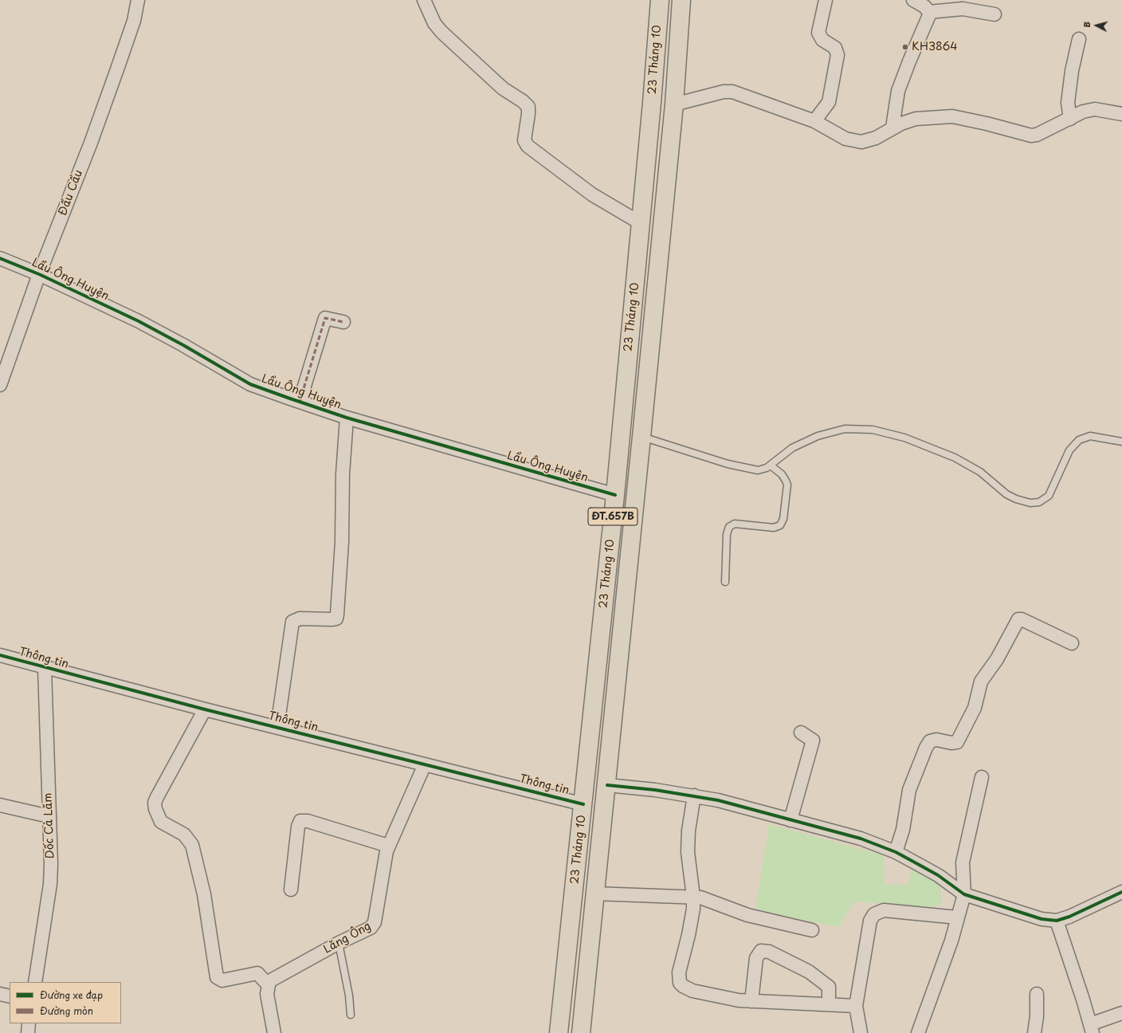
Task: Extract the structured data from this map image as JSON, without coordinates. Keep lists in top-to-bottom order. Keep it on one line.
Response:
{"streets":{"main road":["23 Tháng 10","ĐT.657B"],"street":["Đầu Cầu","Lầu Ông Huyện","Thông tin","Dốc Cà Lăm","Lăng Ông"]},"crossings":[["23 Tháng 10","Lầu Ông Huyện"],["23 Tháng 10","Thông tin"],["Đầu Cầu","Lầu Ông Huyện"],["Thông tin","Dốc Cà Lăm"],["Thông tin","Lăng Ông"]],"places":["KH3864"],"legend":["Đường xe đạp","Đường mòn"],"north":"left"}
